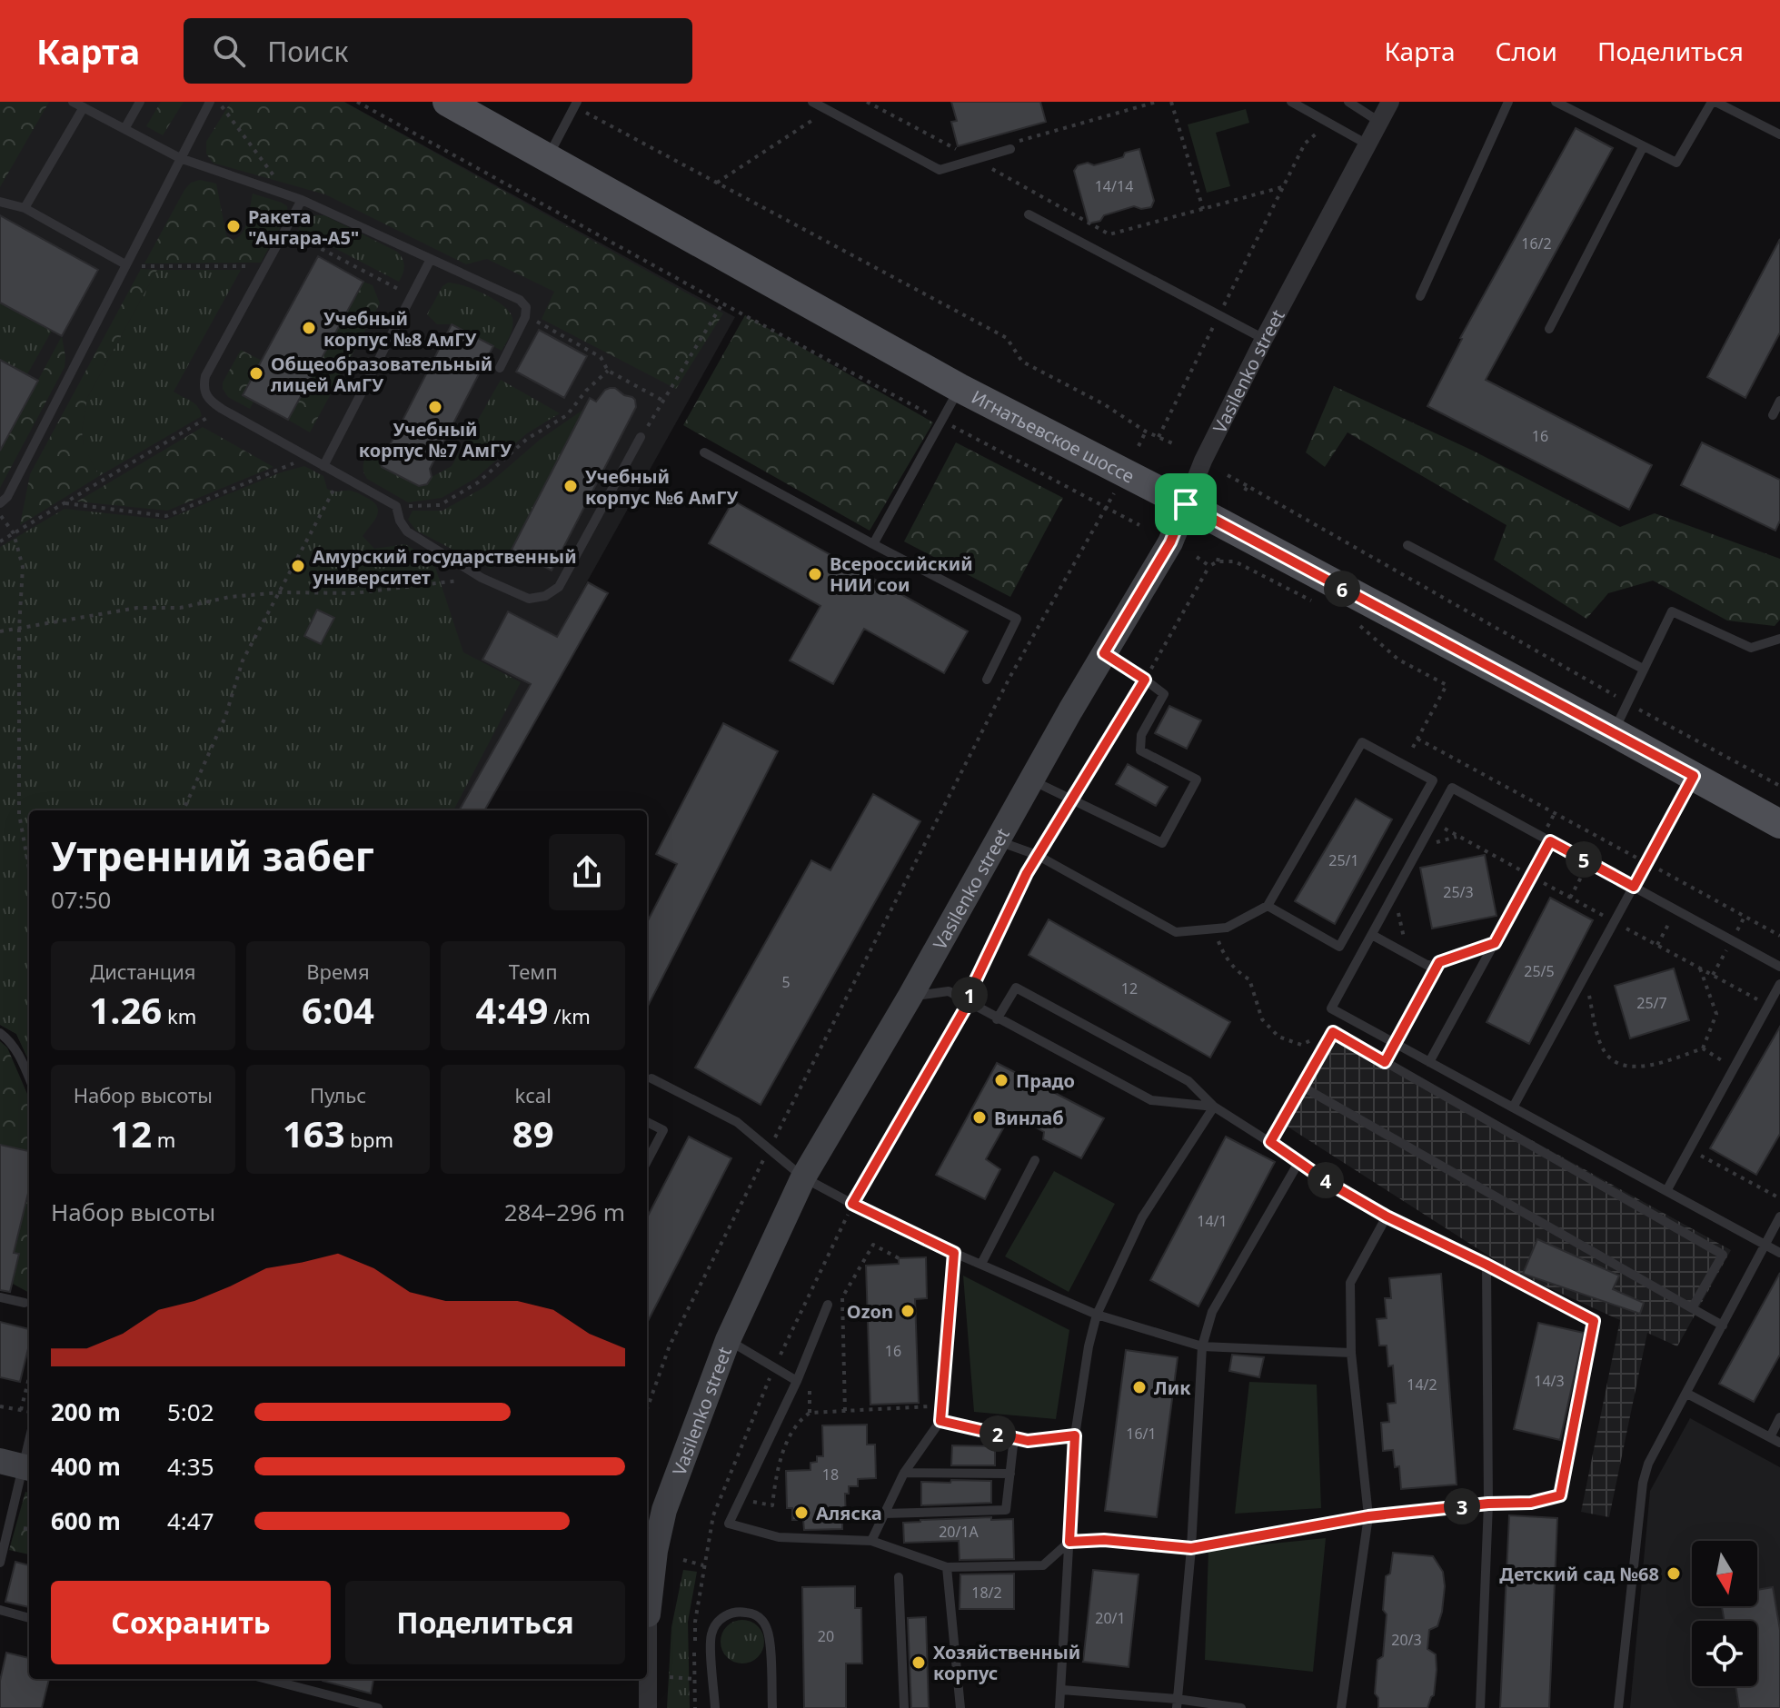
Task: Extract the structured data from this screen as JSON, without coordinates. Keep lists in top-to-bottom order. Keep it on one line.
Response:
{"streets":{"main road":["Vasilenko street","Игнатьевское шоссе"]},"crossings":[["Vasilenko street","Игнатьевское шоссе"]],"places":["Ракета \"Ангара-А5\"","Учебный корпус №8 АмГУ","Общеобразовательный лицей АмГУ","Учебный корпус №7 АмГУ","Учебный корпус №6 АмГУ","Амурский государственный университет","Всероссийский НИИ сои","Прадо","Винлаб","Ozon","Лик","Аляска","Детский сад №68","Хозяйственный корпус"],"house_numbers":["14/14","16/2","16","25/1","25/3","25/5","5","12","25/7","14/1","16","14/3","14/2","16/1","18","20/1А","18/2","20/1","20","20/3"],"north":"bottom","page":{"header":"Карта","search":"Поиск","nav":["Карта","Слои","Поделиться"],"pins":["6","5","1","4","2","3"],"heading":["Утренний забег","07:50"],"stats":[["Дистанция","1.26 km"],["Время","6:04"],["Темп","4:49 /km"],["Набор высоты","12 m"],["Пульс","163 bpm"],["kcal","89"]],"chart":["Набор высоты","284–296 m"],"list":[{"name":"200 m","note":"5:02"},{"name":"400 m","note":"4:35"},{"name":"600 m","note":"4:47"}],"buttons":["Сохранить","Поделиться"]}}
